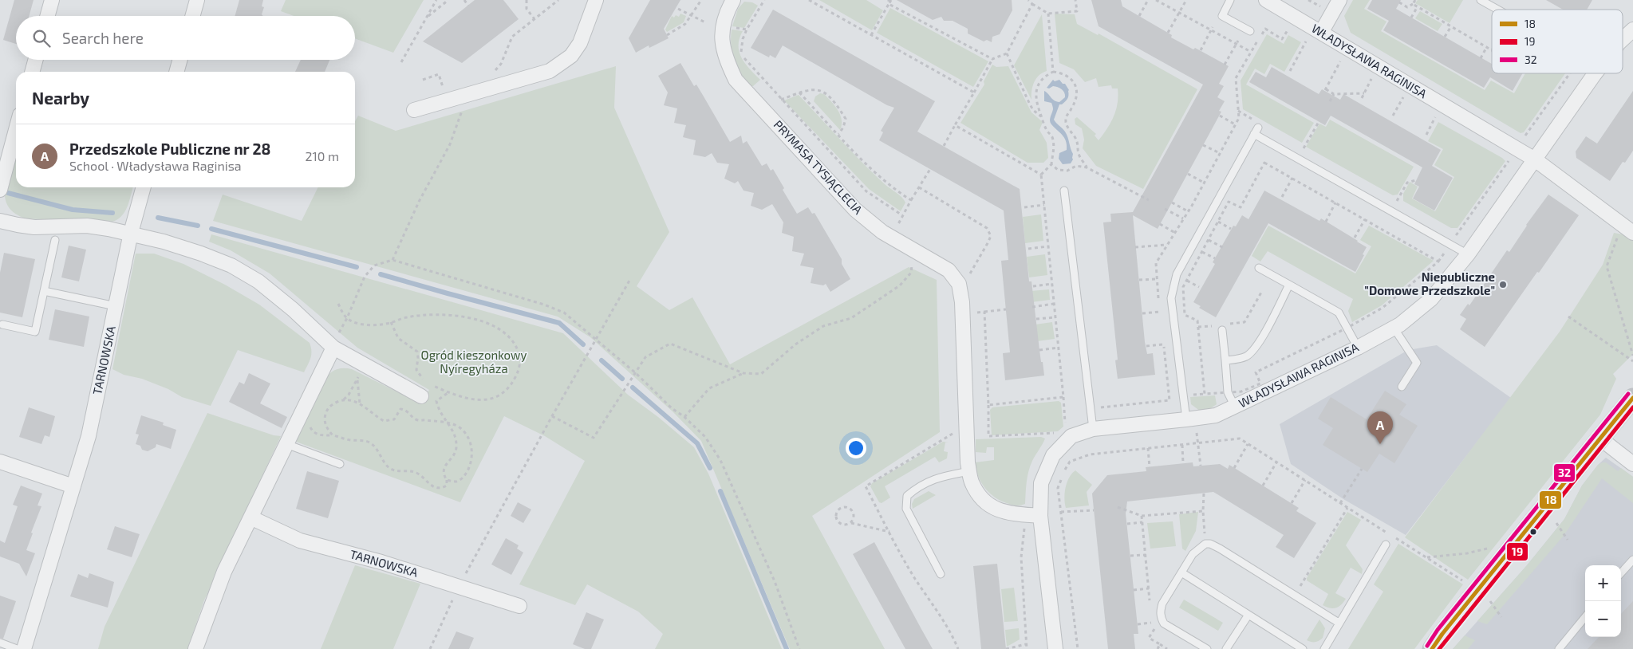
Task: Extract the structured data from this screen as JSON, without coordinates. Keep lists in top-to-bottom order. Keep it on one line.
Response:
{"streets":{"street":["WŁADYSŁAWA RAGINISA","PRYMASA TYSIĄCLECIA","TARNOWSKA"]},"parks":["Ogród kieszonkowy Nyíregyháza"],"places":["Niepubliczne \"Domowe Przedszkole\""],"lines":["transit line 32","transit line 18","transit line 19"],"legend":["18","19","32"],"page":{"search":"Search here","heading":"Nearby","list":[{"mark":"A","name":"Przedszkole Publiczne nr 28","note":"School · Władysława Raginisa","value":"210 m"}],"pins":"A","map_buttons":["+","−"]}}
